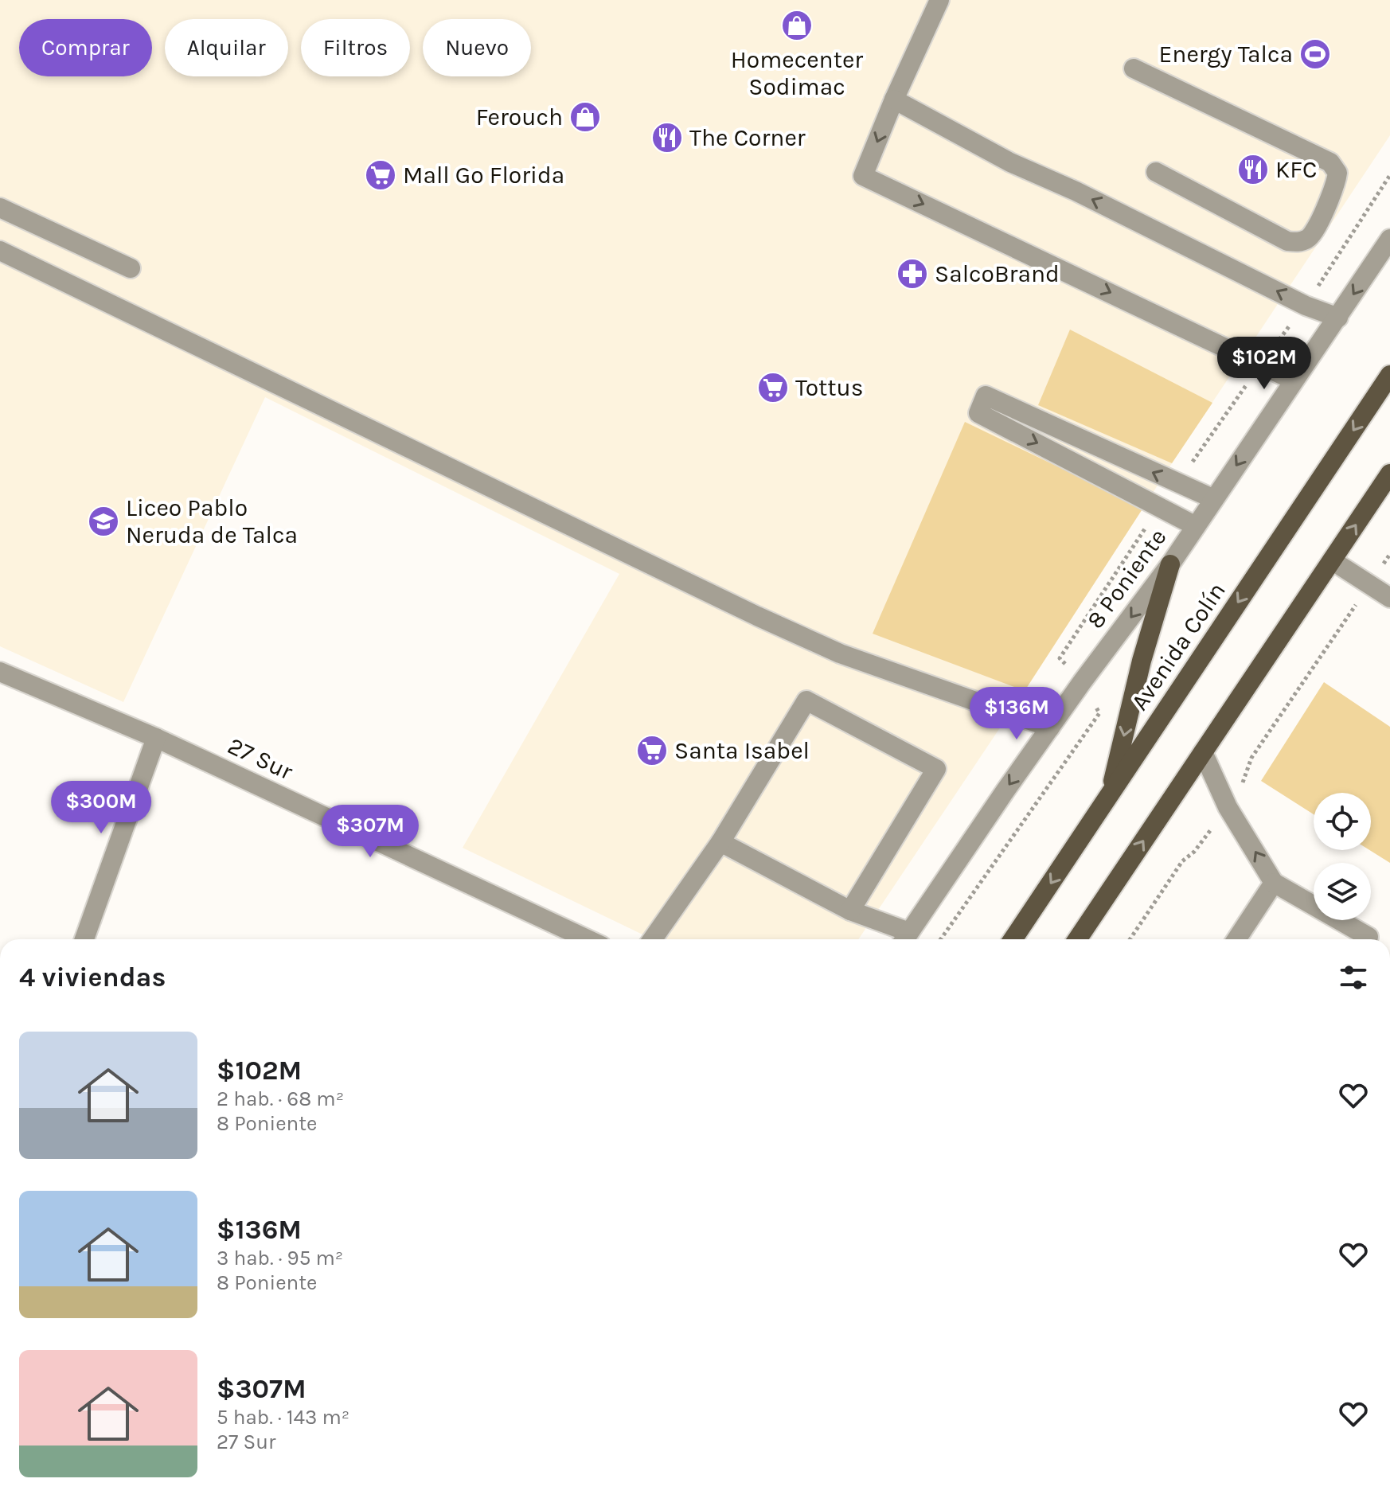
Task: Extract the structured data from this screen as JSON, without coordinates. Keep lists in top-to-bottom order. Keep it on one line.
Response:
{"streets":{"main road":["Avenida Colín"],"street":["8 Poniente","27 Sur"]},"one_way":["8 Poniente"],"places":{"shop":["Homecenter Sodimac","Ferouch"],"sports":["Energy Talca"],"restaurant":["The Corner","KFC"],"supermarket":["Mall Go Florida","Tottus","Santa Isabel"],"pharmacy":["SalcoBrand"],"school or university":["Liceo Pablo Neruda de Talca"]},"page":{"chip":["Comprar","Alquilar","Filtros","Nuevo"],"price":["$102M","$136M","$300M","$307M"],"heading":"4 viviendas","list":[{"name":"$102M","note":"2 hab. · 68 m² · 8 Poniente"},{"name":"$136M","note":"3 hab. · 95 m² · 8 Poniente"},{"name":"$307M","note":"5 hab. · 143 m² · 27 Sur"}]}}
